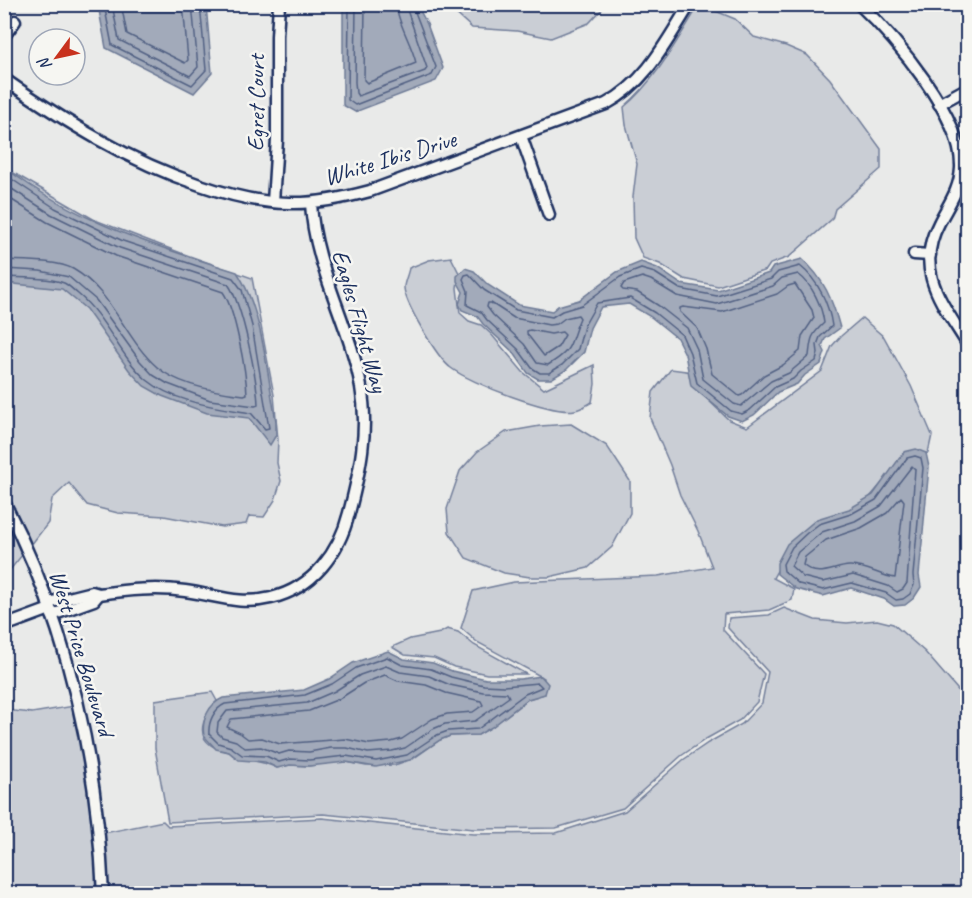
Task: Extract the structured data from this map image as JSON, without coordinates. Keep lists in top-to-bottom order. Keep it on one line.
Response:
{"streets":{"street":["Egret Court","White Ibis Drive","Eagles Flight Way","West Price Boulevard"]},"crossings":[["Egret Court","White Ibis Drive"],["White Ibis Drive","Eagles Flight Way"],["Eagles Flight Way","West Price Boulevard"]],"north":"bottom left"}
